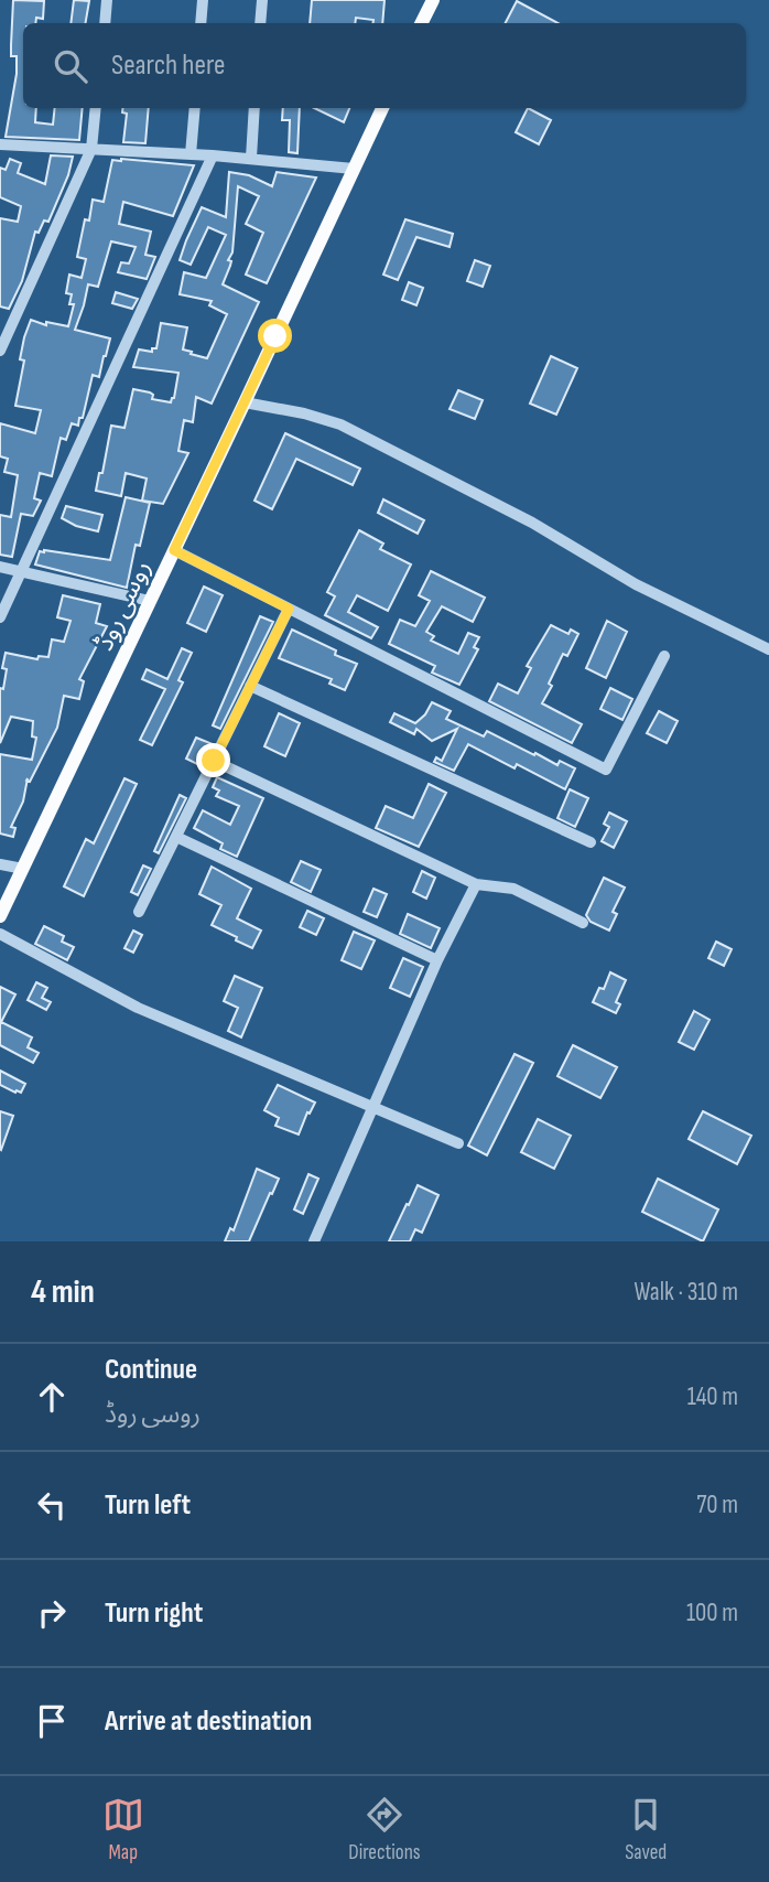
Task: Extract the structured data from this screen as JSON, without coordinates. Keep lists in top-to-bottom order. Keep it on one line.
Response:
{"streets":{"main road":["روسی روڈ"]},"page":{"search":"Search here","heading":["4 min","Walk · 310 m"],"list":[["Continue","روسی روڈ","140 m"],["Turn left","70 m"],["Turn right","100 m"],"Arrive at destination"],"nav":["Map","Directions","Saved"]}}
